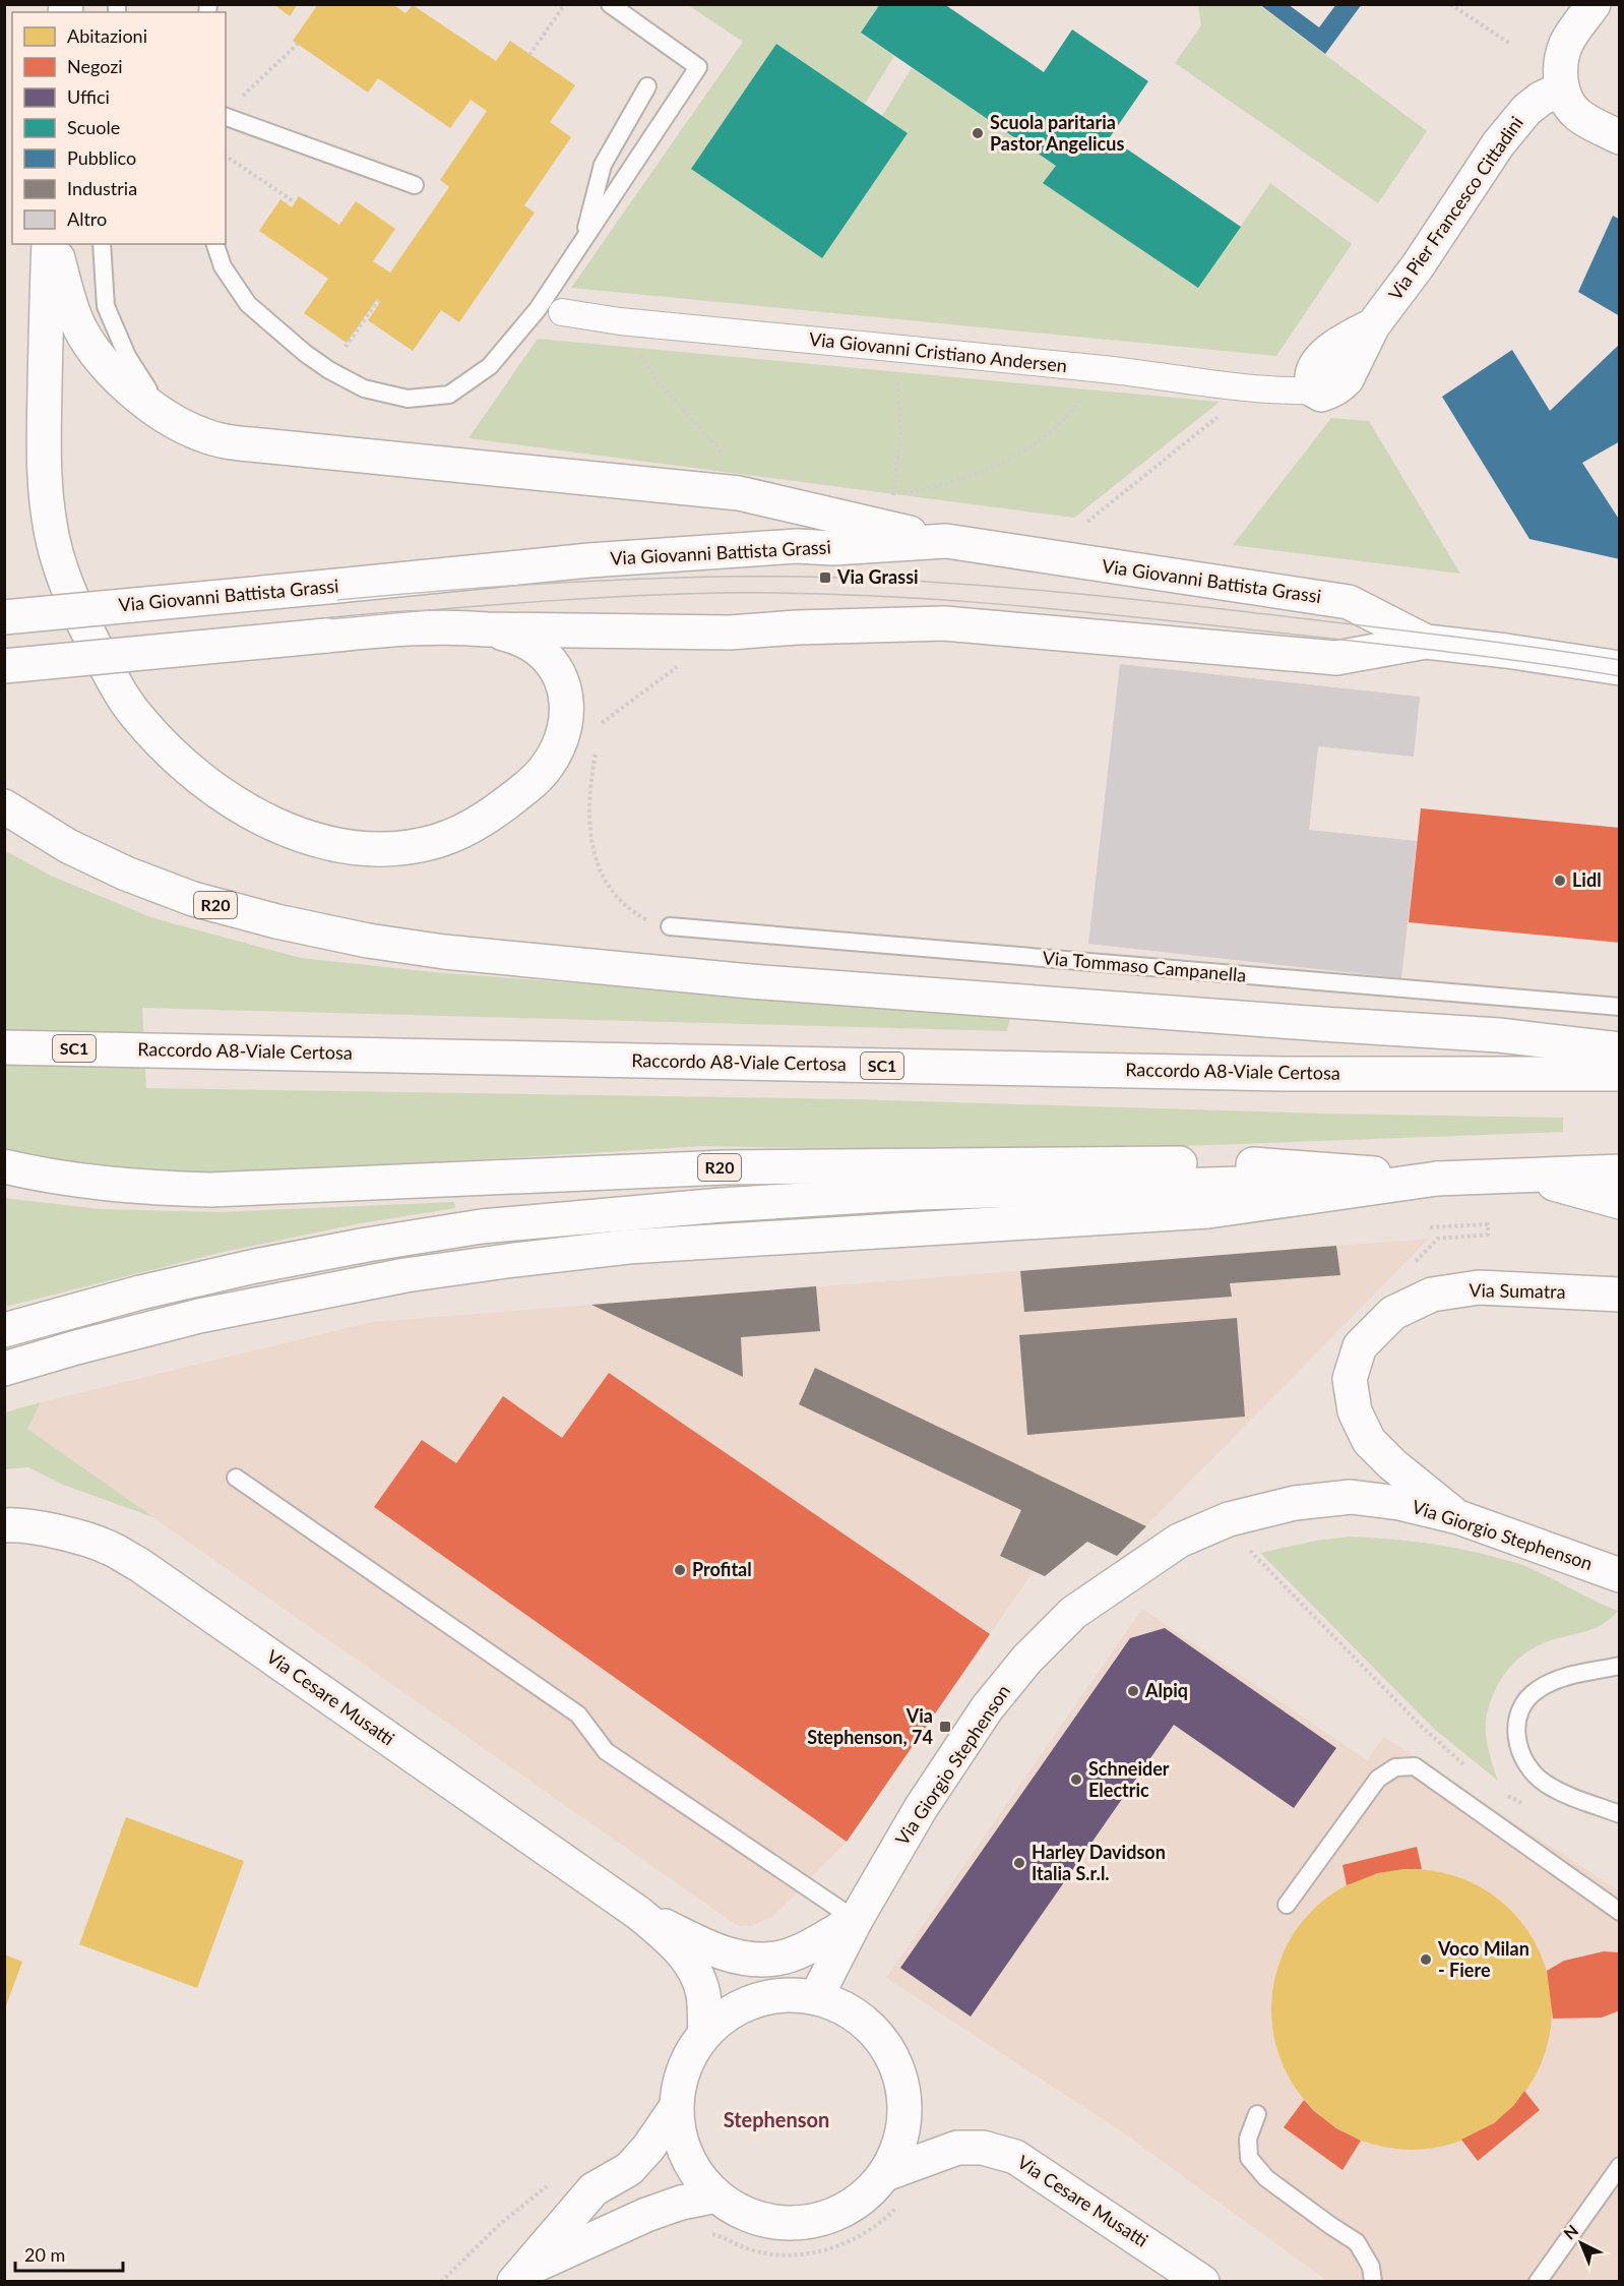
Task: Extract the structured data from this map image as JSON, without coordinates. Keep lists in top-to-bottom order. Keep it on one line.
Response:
{"streets":{"main road":["Via Pier Francesco Cittadini","Via Giovanni Battista Grassi","R20","SC1","Raccordo A8-Viale Certosa","Via Sumatra","Via Giorgio Stephenson","Via Cesare Musatti"],"street":["Via Giovanni Cristiano Andersen"],"lane":["Via Tommaso Campanella"]},"crossings":[["Via Pier Francesco Cittadini","Via Giovanni Cristiano Andersen"],["Via Sumatra","Via Giorgio Stephenson"],["Via Giorgio Stephenson","Via Cesare Musatti"]],"districts":["Stephenson"],"places":{"other":["Scuola paritaria Pastor Angelicus","Lidl","Profital","Alpiq","Schneider Electric","Harley Davidson Italia S.r.l.","Voco Milan - Fiere"],"transit":["Via Grassi","Via Stephenson, 74"]},"legend":["Abitazioni","Negozi","Uffici","Scuole","Pubblico","Industria","Altro"],"scale_bar":"20 m","north":"top left"}
